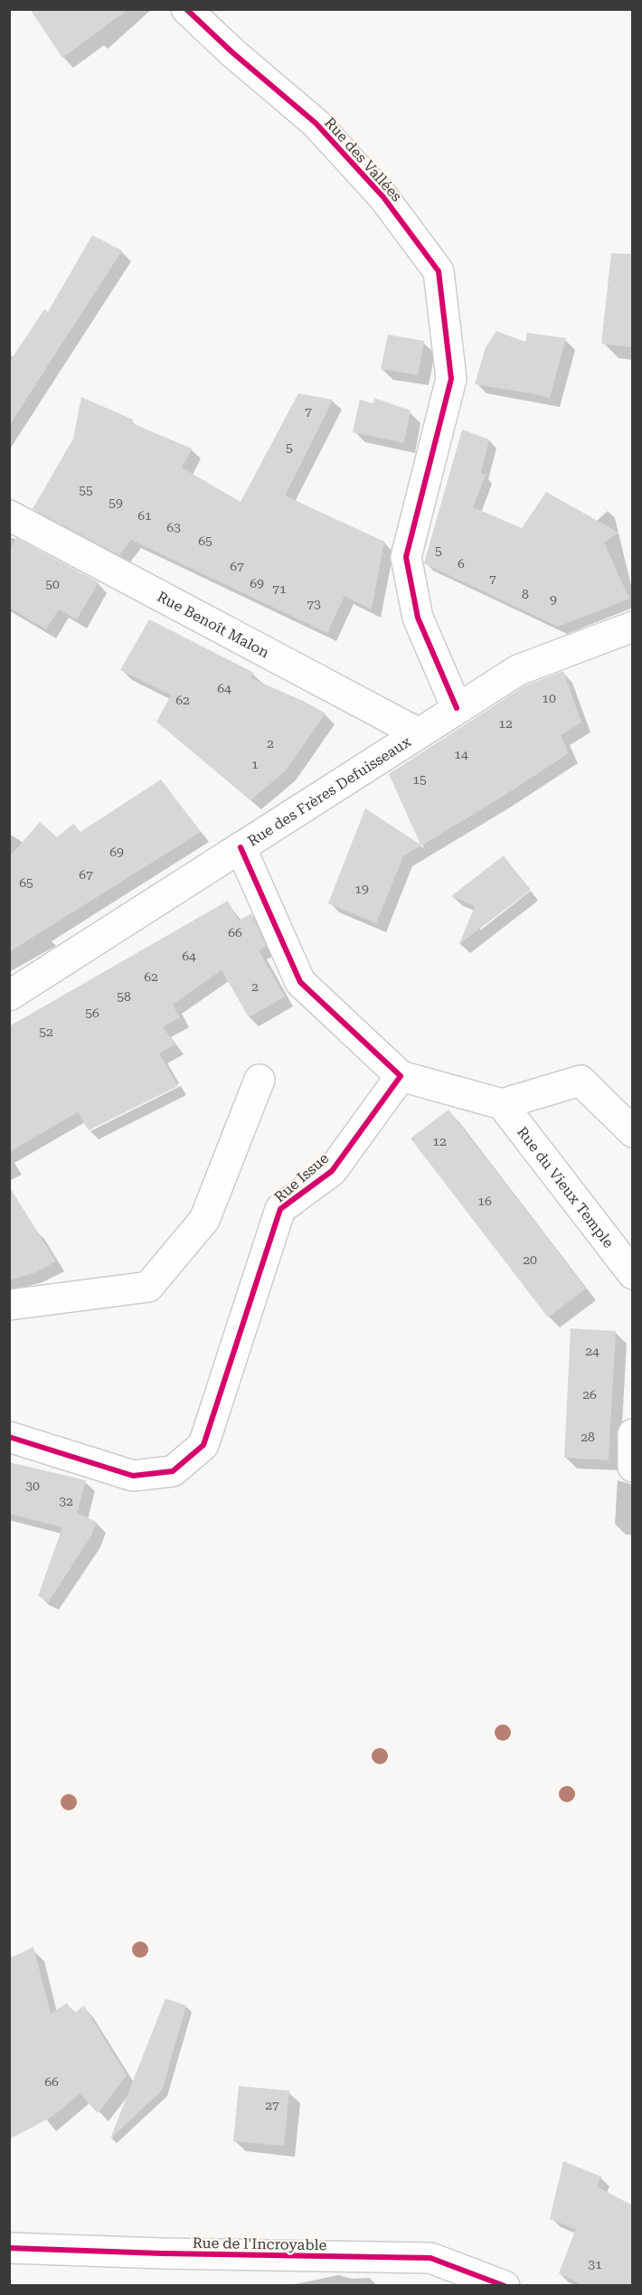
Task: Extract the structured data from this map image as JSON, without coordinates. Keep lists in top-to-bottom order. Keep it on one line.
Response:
{"streets":{"street":["Rue des Vallées","Rue Benoît Malon","Rue des Frères Defuisseaux","Rue Issue","Rue du Vieux Temple","Rue de l'Incroyable"]},"crossings":[["Rue des Vallées","Rue des Frères Defuisseaux"],["Rue Benoît Malon","Rue des Frères Defuisseaux"]],"house_numbers":["7","5","55","59","61","63","65","5","6","67","7","69","50","71","8","9","73","64","10","62","12","2","14","1","15","69","67","65","19","66","64","62","2","58","56","52","12","16","20","24","26","28","30","32","66","27","31"]}
